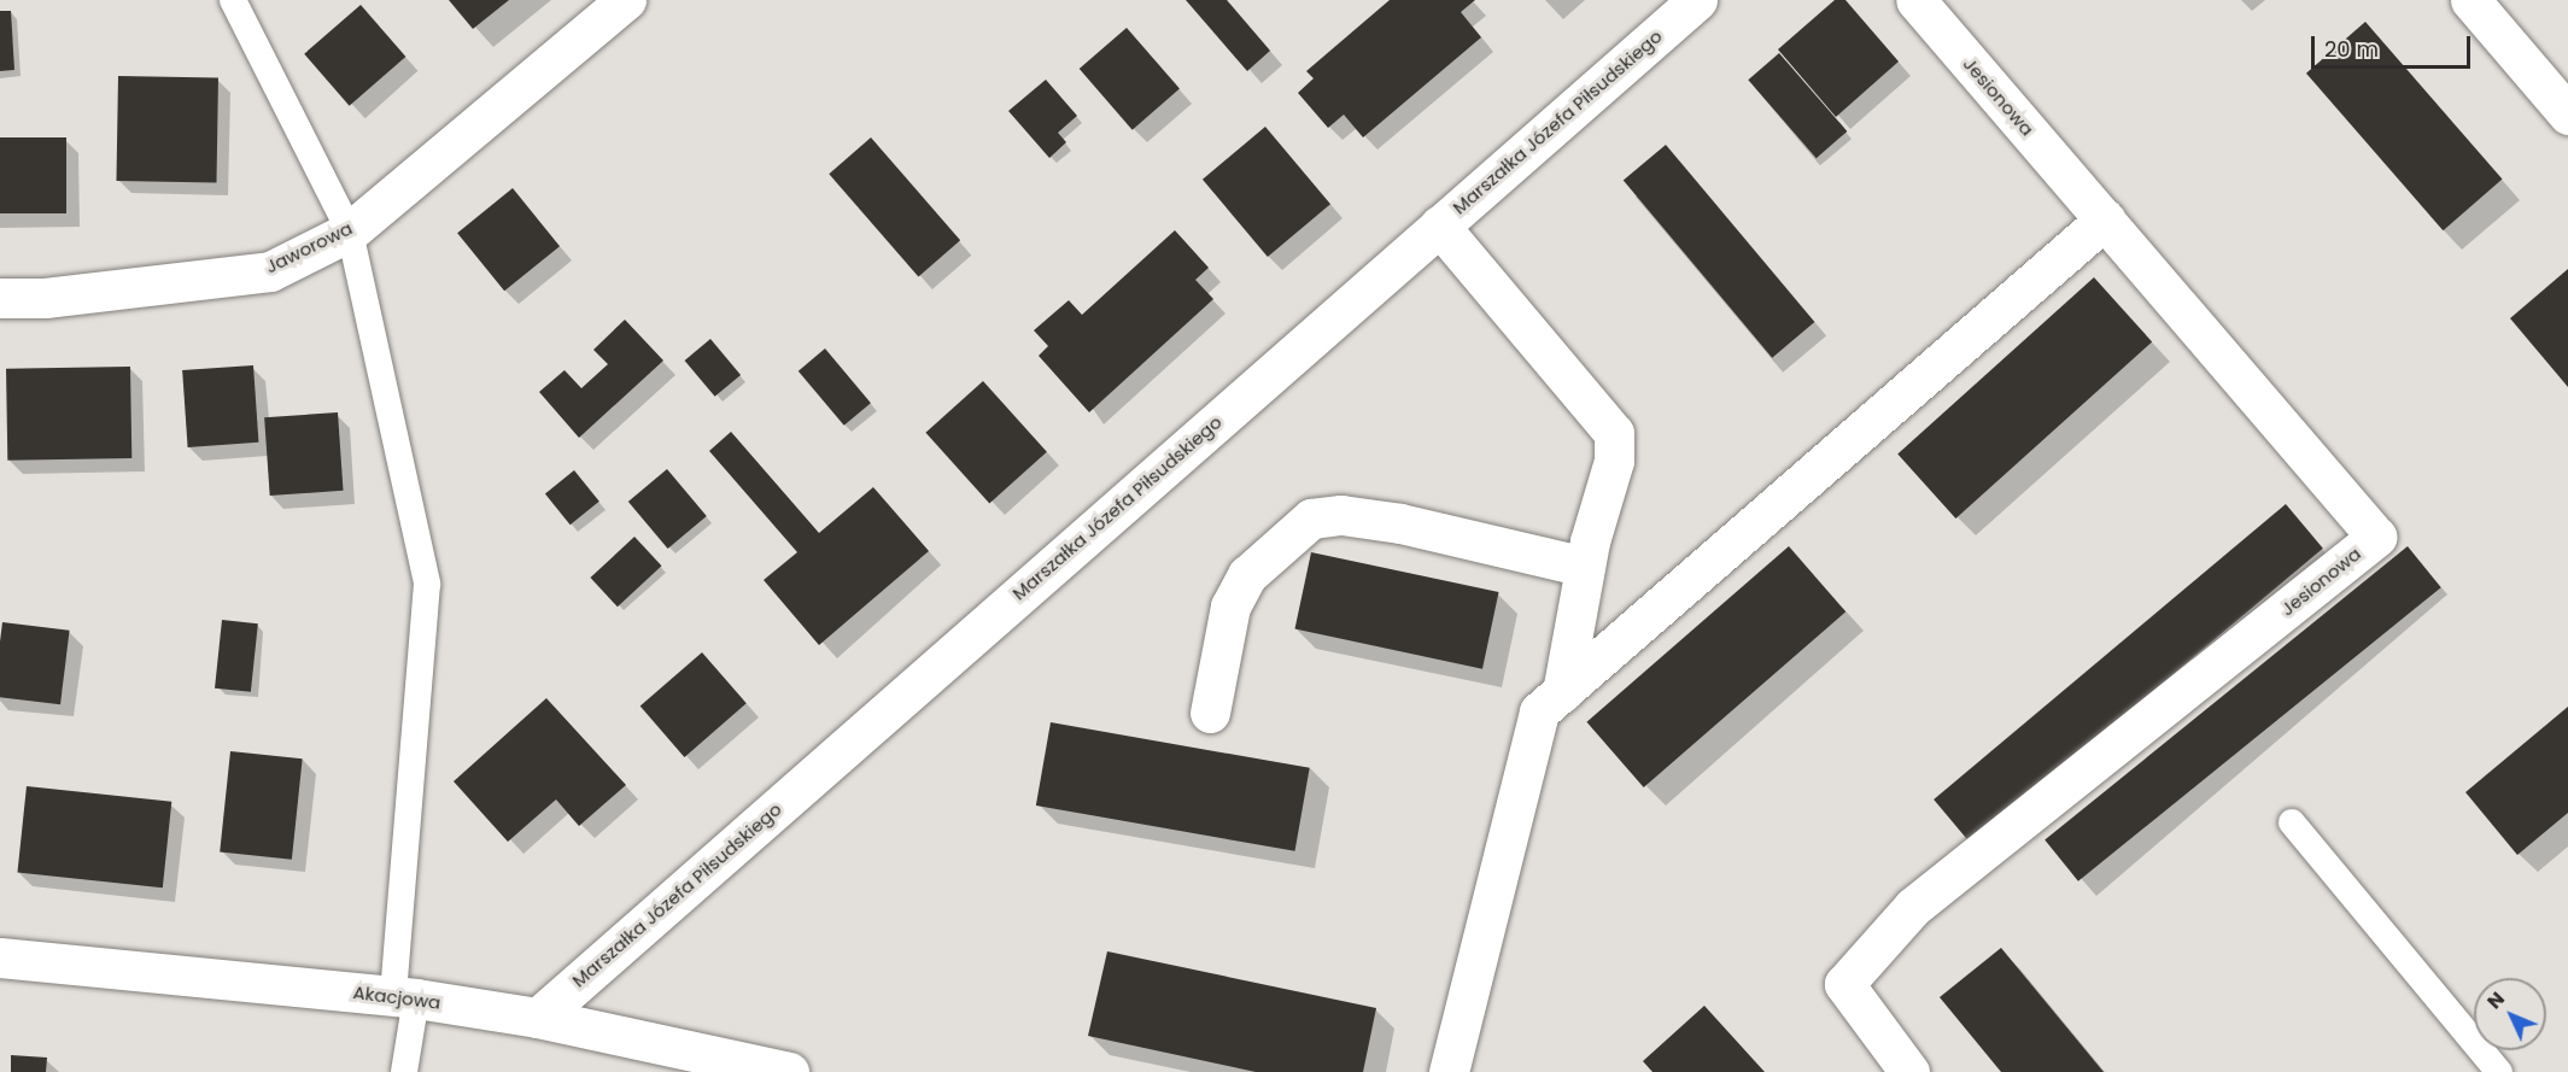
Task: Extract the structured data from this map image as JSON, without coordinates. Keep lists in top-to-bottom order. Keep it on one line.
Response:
{"streets":{"street":["Jesionowa","Marszałka Józefa Piłsudskiego","Jaworowa","Akacjowa"]},"crossings":[["Marszałka Józefa Piłsudskiego","Akacjowa"]],"scale_bar":"20 m","north":"top left"}
